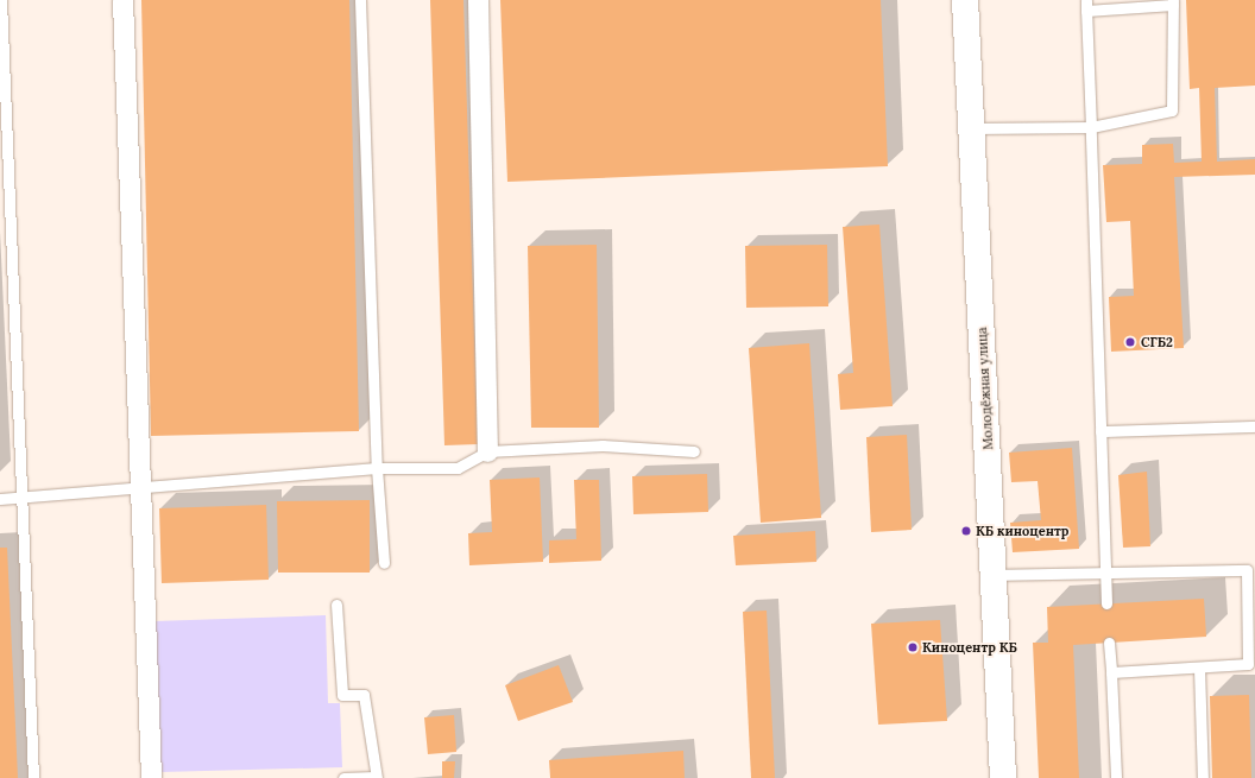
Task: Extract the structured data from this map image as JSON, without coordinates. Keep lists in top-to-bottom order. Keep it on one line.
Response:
{"streets":{"main road":["Молодёжная улица"]},"places":["СГБ2","КБ киноцентр","Киноцентр КБ"]}
